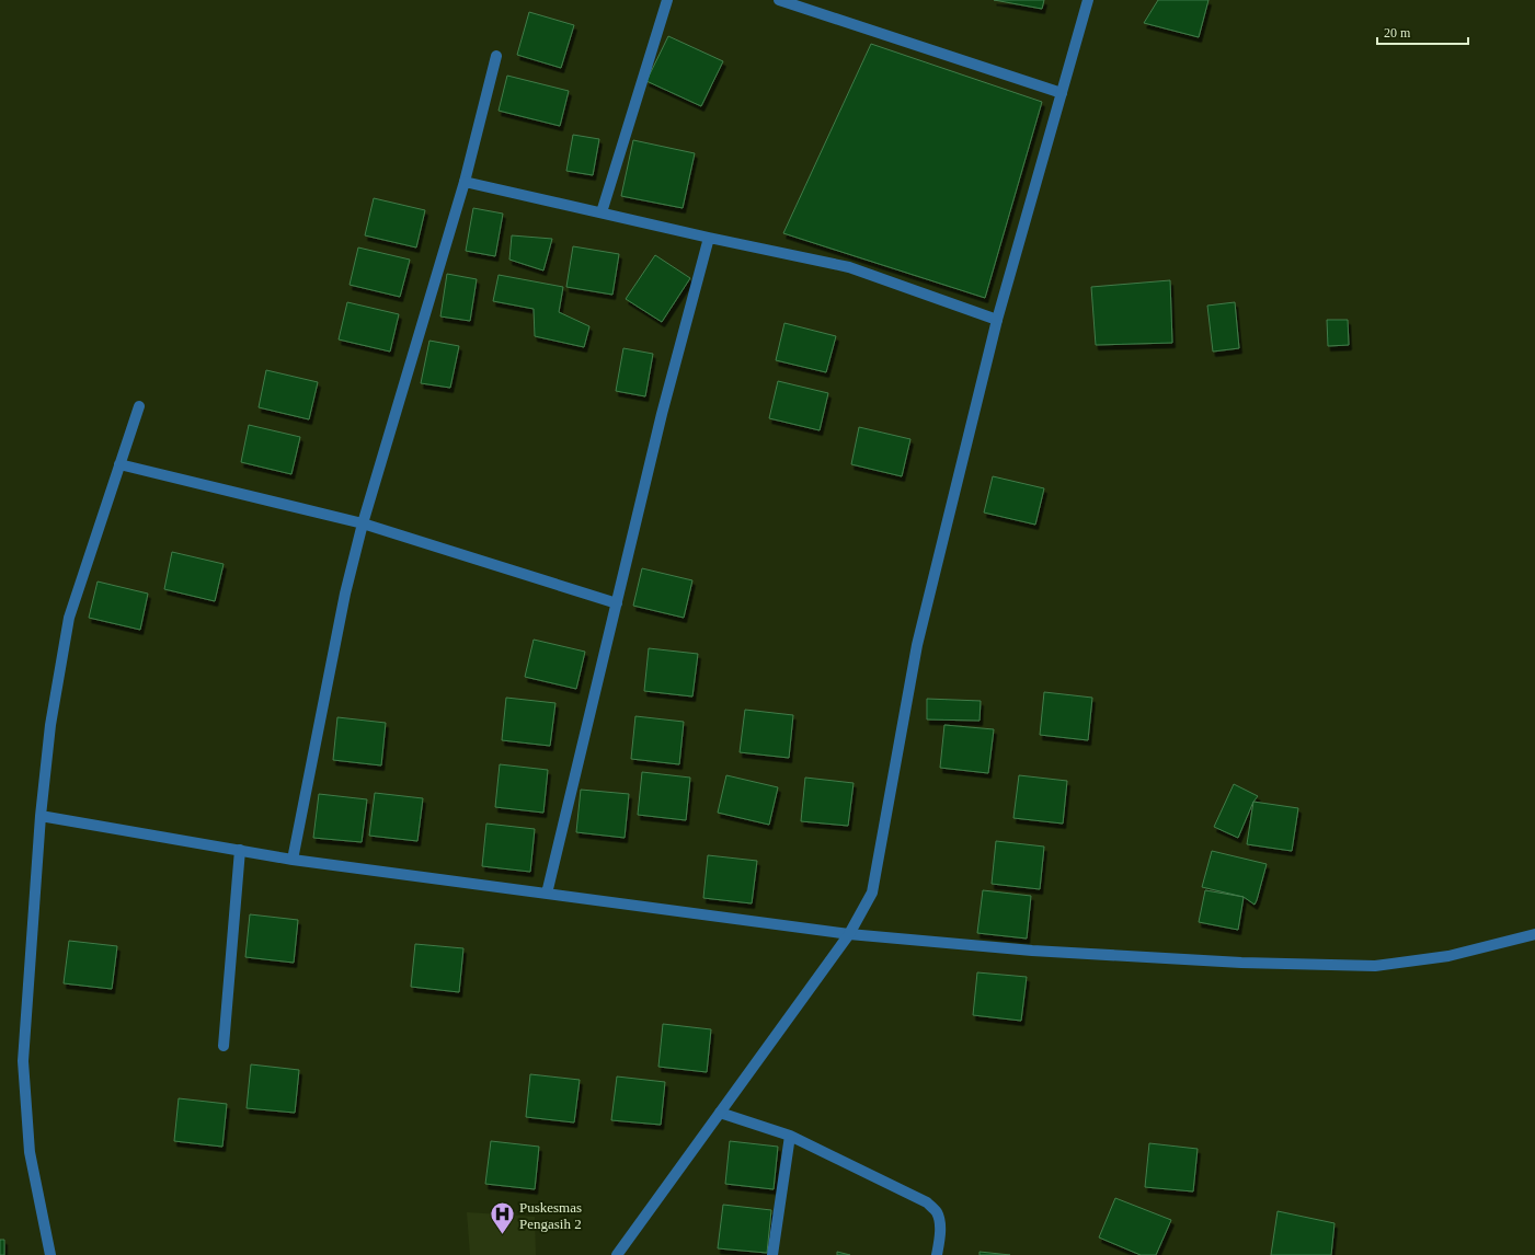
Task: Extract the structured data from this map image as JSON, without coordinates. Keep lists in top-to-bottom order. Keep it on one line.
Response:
{"places":{"hospital":["Puskesmas Pengasih 2"]},"scale_bar":"20 m"}
